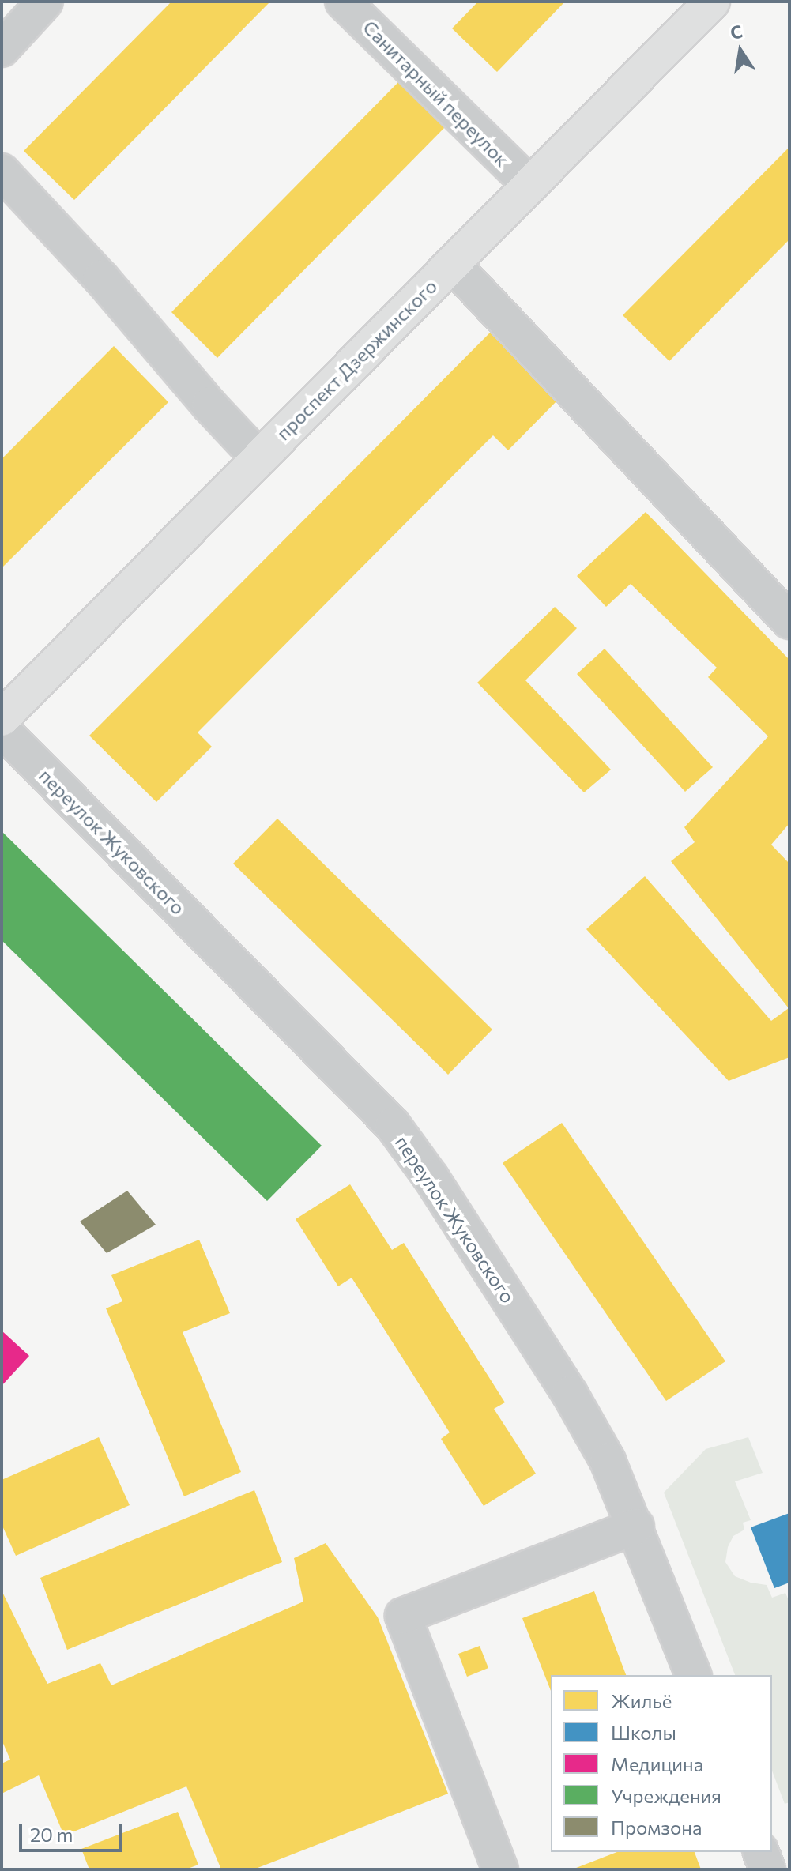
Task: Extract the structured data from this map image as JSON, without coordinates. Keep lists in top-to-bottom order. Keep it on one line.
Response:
{"streets":{"main road":["проспект Дзержинского"],"street":["Санитарный переулок","переулок Жуковского"]},"crossings":[["Санитарный переулок","проспект Дзержинского"]],"legend":["Жильё","Школы","Медицина","Учреждения","Промзона"],"scale_bar":"20 m","north":"top"}
